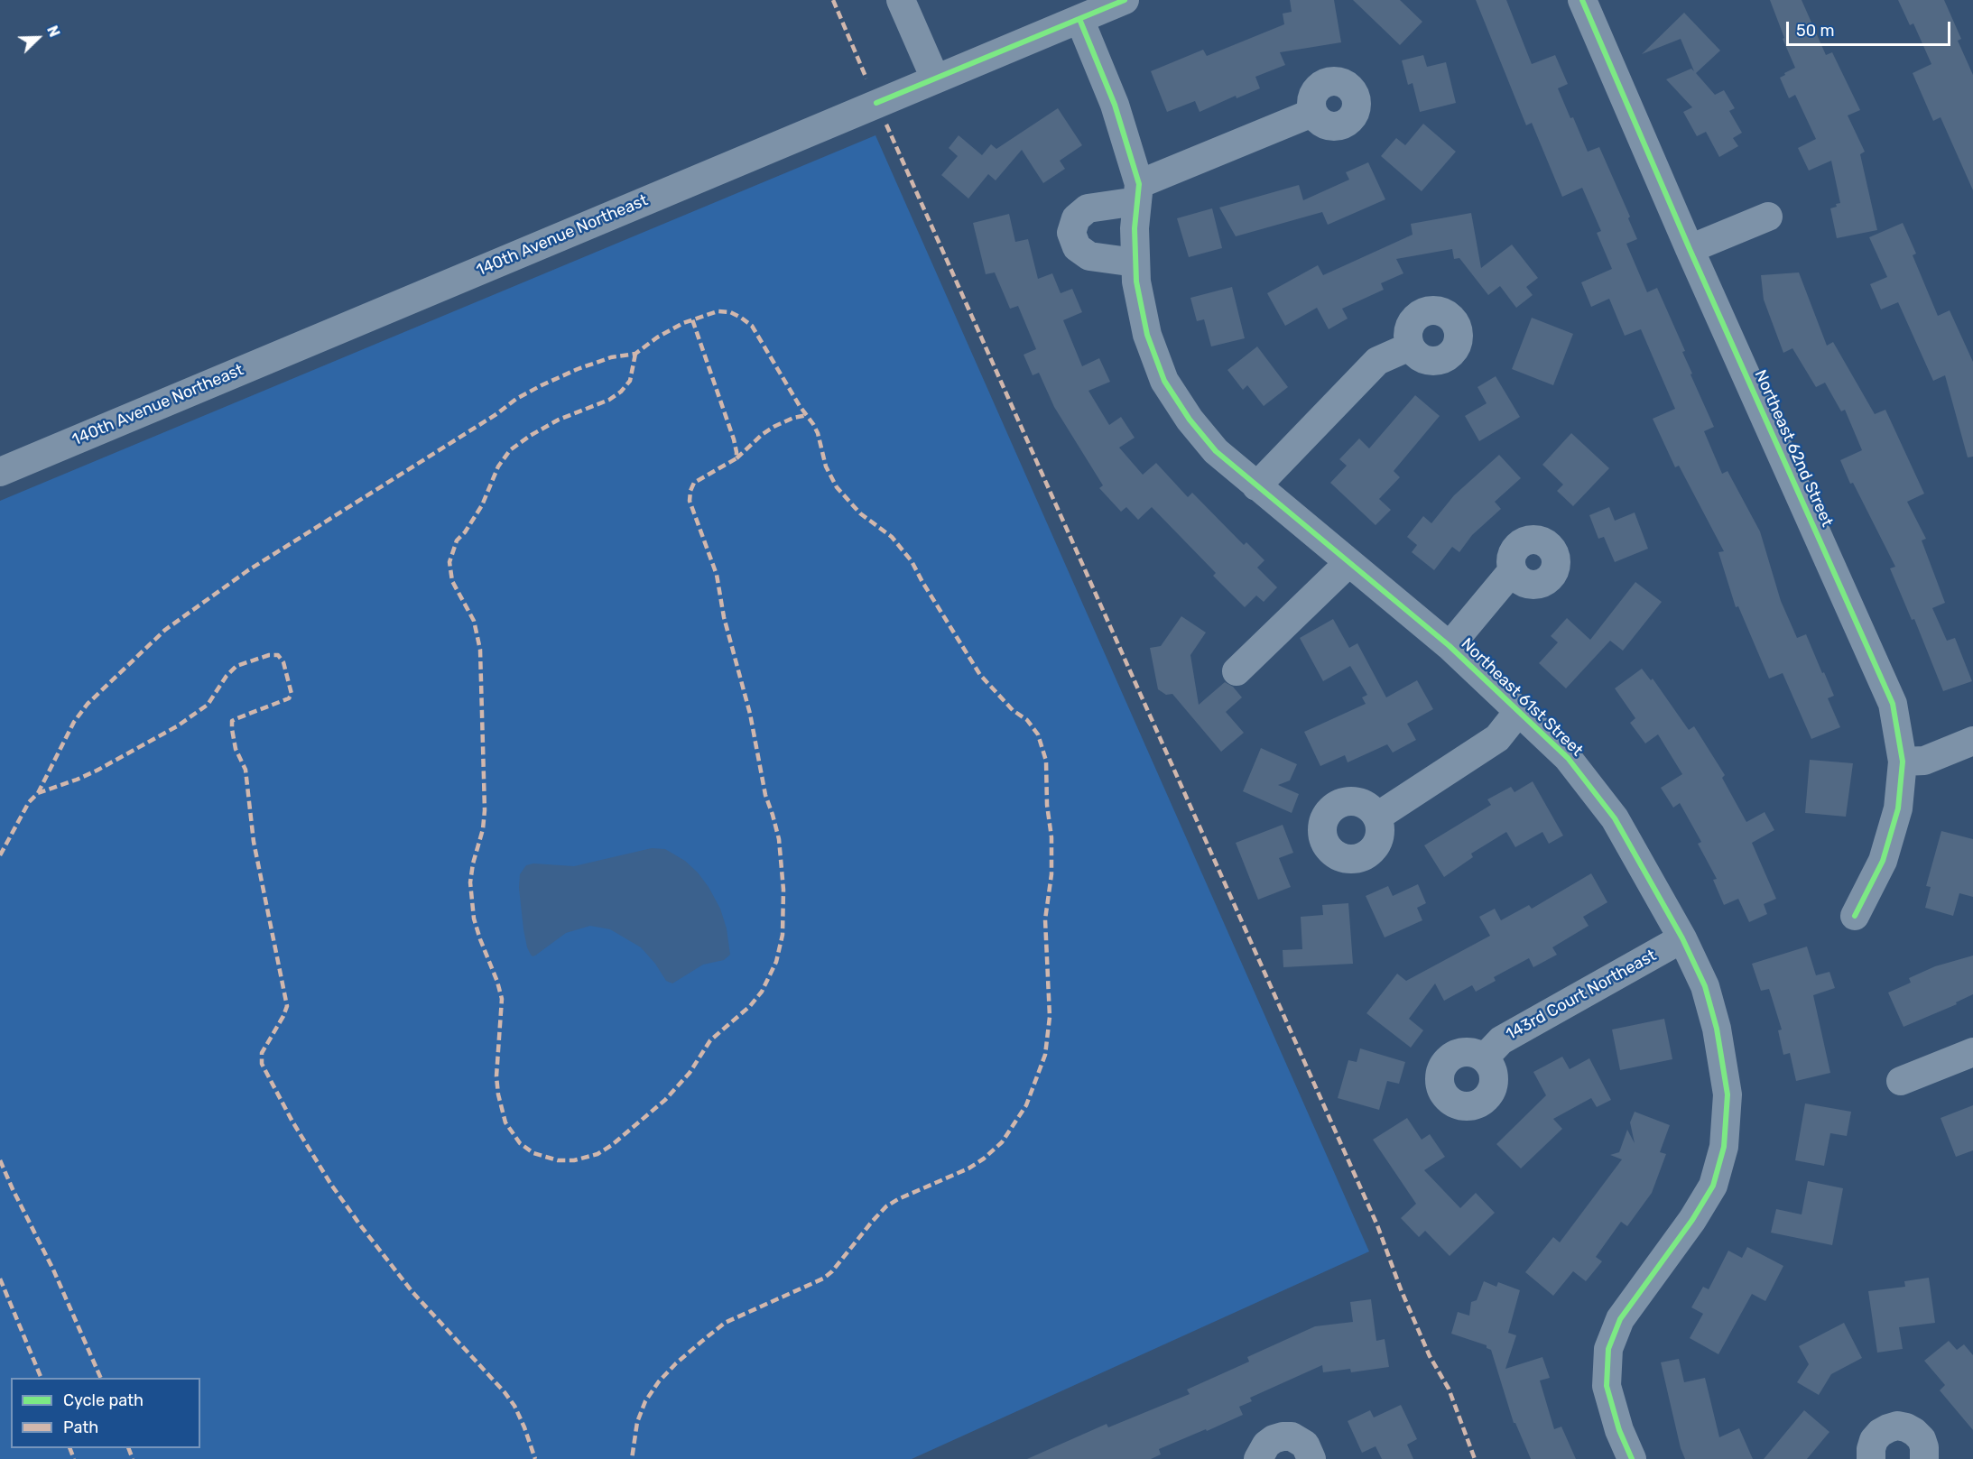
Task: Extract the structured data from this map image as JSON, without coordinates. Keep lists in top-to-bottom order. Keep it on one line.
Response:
{"streets":{"street":["140th Avenue Northeast","Northeast 62nd Street","Northeast 61st Street","143rd Court Northeast"]},"crossings":[["140th Avenue Northeast","Northeast 61st Street"],["Northeast 61st Street","143rd Court Northeast"]],"legend":["Cycle path","Path"],"scale_bar":"50 m","north":"top right"}
